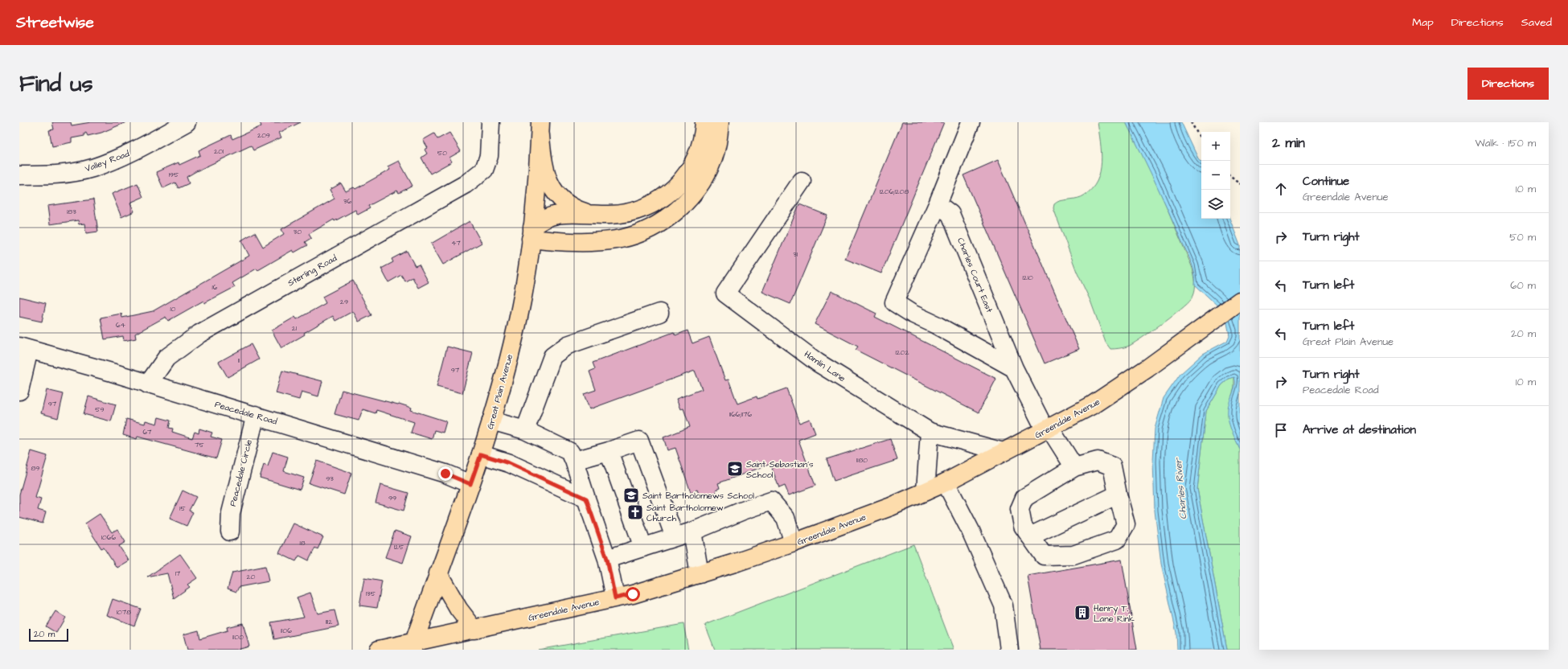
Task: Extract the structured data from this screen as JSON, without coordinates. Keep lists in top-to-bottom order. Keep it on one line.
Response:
{"streets":{"main road":["Great Plain Avenue","Greendale Avenue"],"street":["Valley Road","Sterling Road","Charles Court East","Hamlin Lane","Peacedale Road","Peacedale Circle"]},"crossings":[["Sterling Road","Peacedale Road"],["Charles Court East","Greendale Avenue"],["Hamlin Lane","Greendale Avenue"],["Great Plain Avenue","Peacedale Road"],["Great Plain Avenue","Greendale Avenue"],["Peacedale Road","Peacedale Circle"]],"water":["Charles River"],"places":{"school or university":["Saint Sebastian's School","Saint Bartholomews School"],"church":["Saint Bartholomew Church"],"building":["Henry T. Lane Rink"]},"house_numbers":["209","201","50","195","1206;1208","36","183","30","47","31","1210","16","29","10","64","21","1202","11","97","97","59","1166;1176","67","75","1180","89","93","99","15","1066","18","125","17","20","135","1078","1112","1106","1100"],"scale_bar":"20 m","page":{"header":"Streetwise","nav":["Map","Directions","Saved"],"buttons":"Directions","title":"Find us","heading":["2 min","Walk · 150 m"],"map_buttons":["+","−"],"list":[["Continue","Greendale Avenue","10 m"],["Turn right","50 m"],["Turn left","60 m"],["Turn left","Great Plain Avenue","20 m"],["Turn right","Peacedale Road","10 m"],"Arrive at destination"],"scale":"20 m"}}
